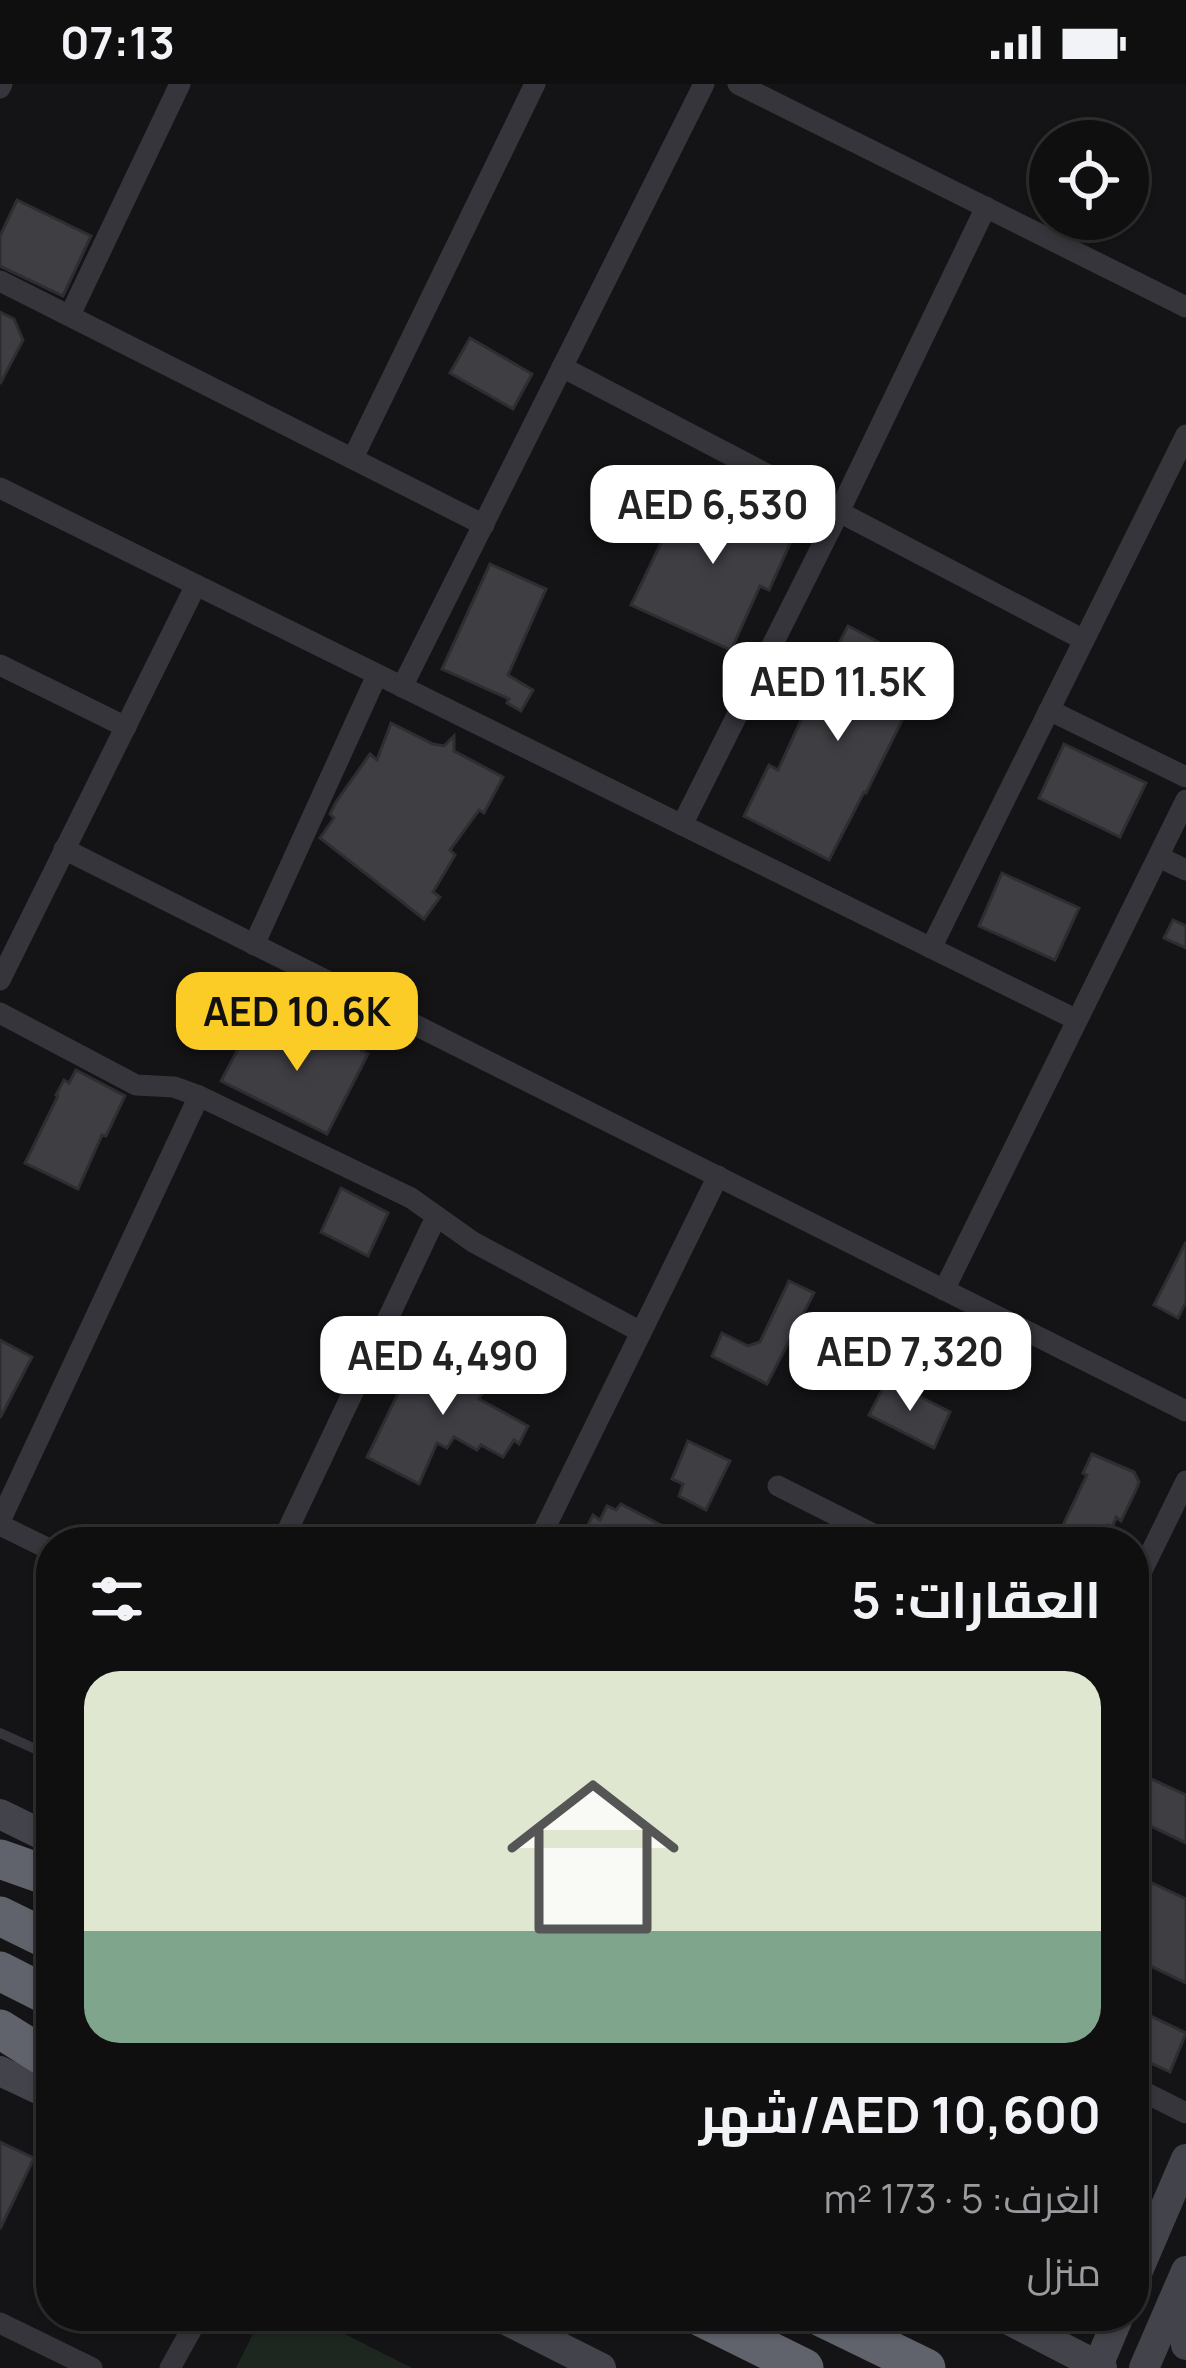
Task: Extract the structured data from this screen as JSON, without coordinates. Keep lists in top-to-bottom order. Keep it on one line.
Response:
{"page":{"status":"07:13","price":["AED 6,530","AED 11.5K","AED 10.6K","AED 7,320","AED 4,490"],"heading":"العقارات: 5","list":[{"name":"AED 10,600/شهر","note":"الغرف: 5 · 173 m² · منزل"}]}}
